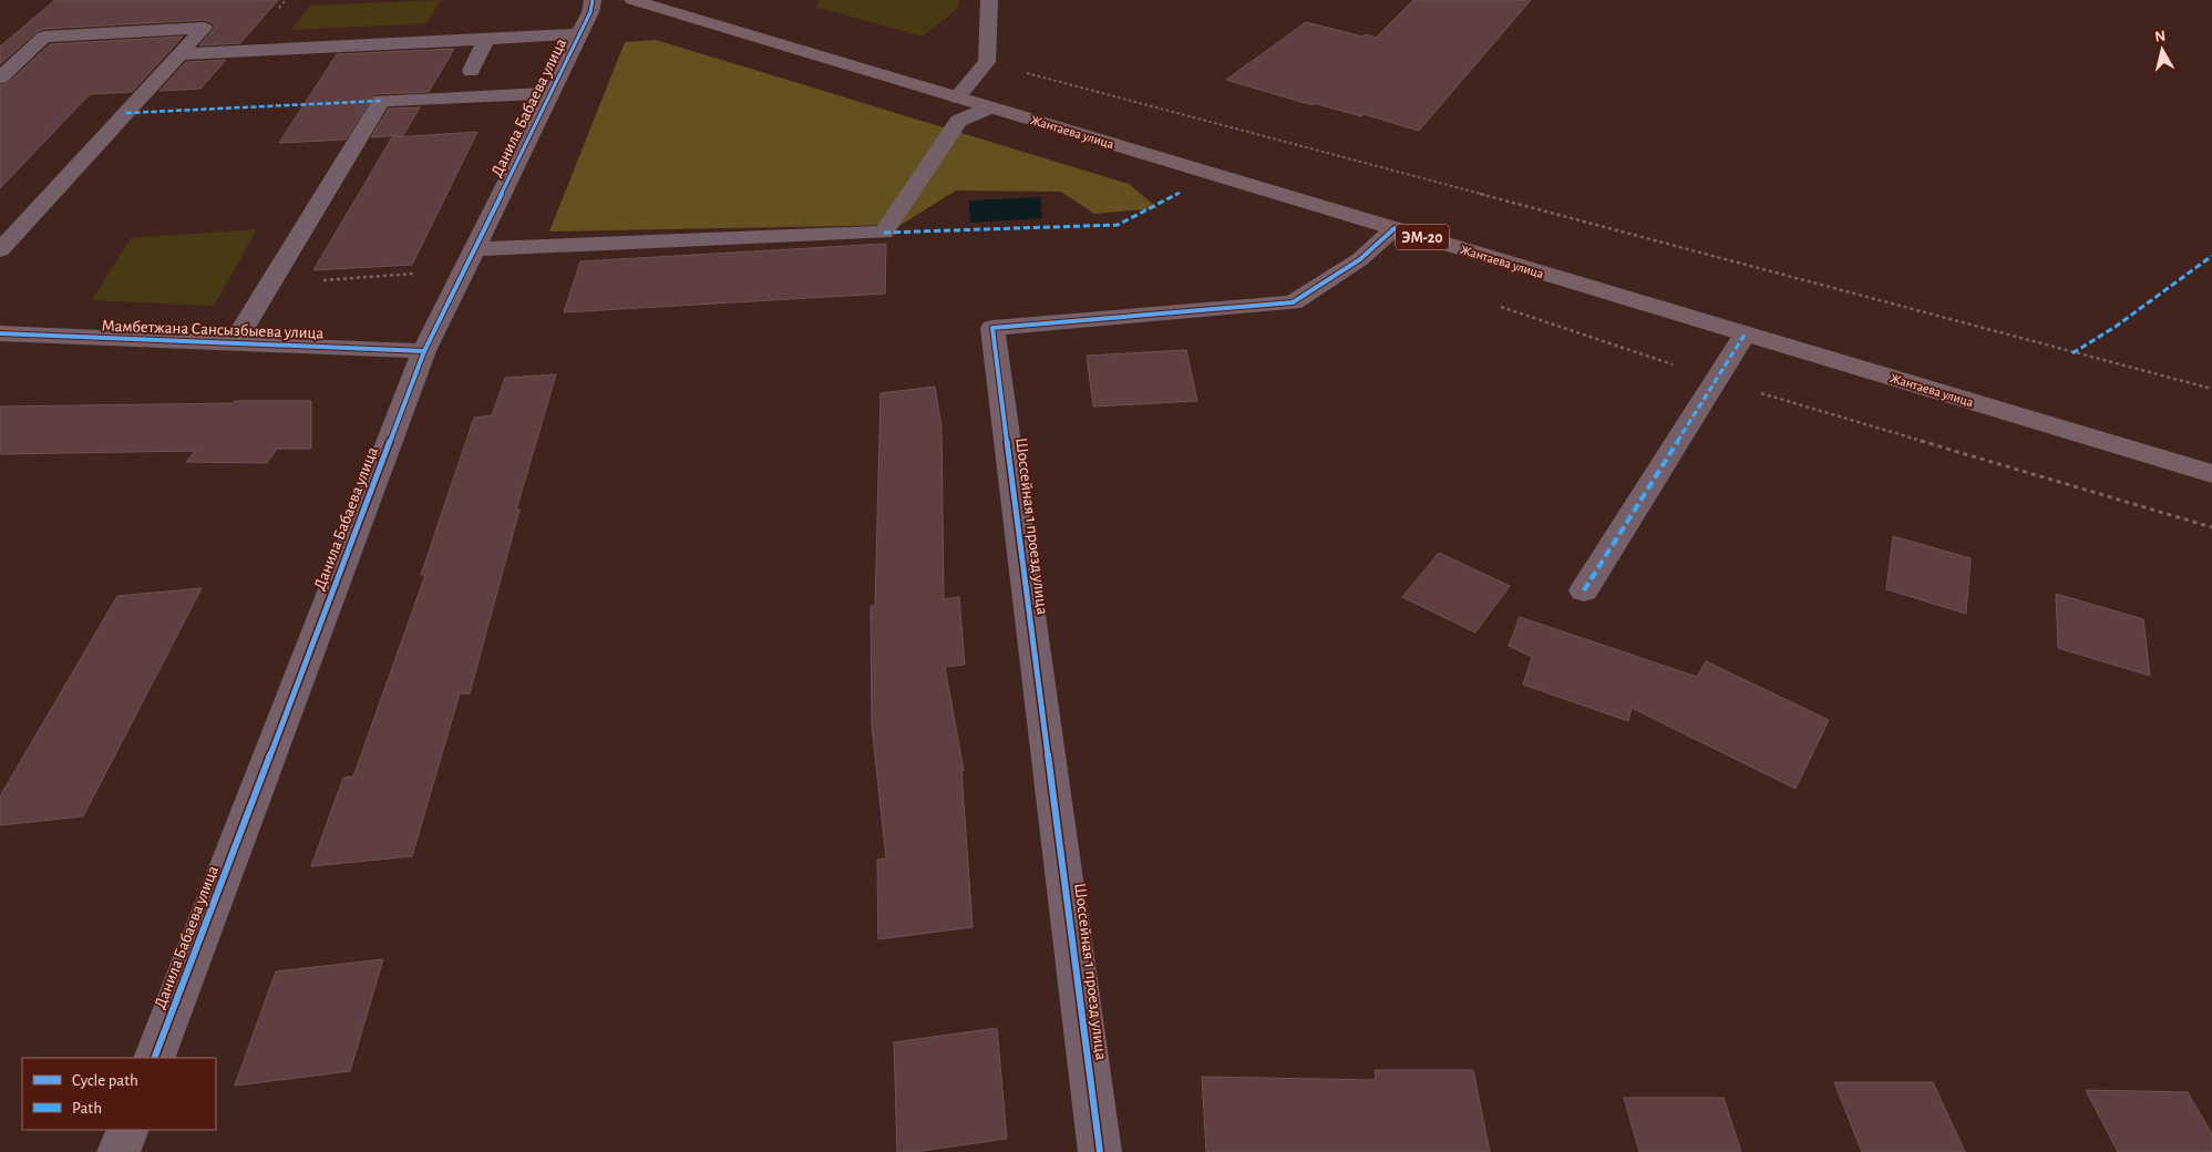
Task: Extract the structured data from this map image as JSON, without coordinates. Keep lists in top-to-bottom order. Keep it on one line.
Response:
{"streets":{"main road":["Жантаева улица","ЭМ-20"],"street":["Данила Бабаева улица","Мамбетжана Сансызбыева улица","Шоссейная 1 проезд улица"]},"crossings":[["Данила Бабаева улица","Мамбетжана Сансызбыева улица"],["Жантаева улица","Шоссейная 1 проезд улица"]],"legend":["Cycle path","Path"],"north":"top"}
